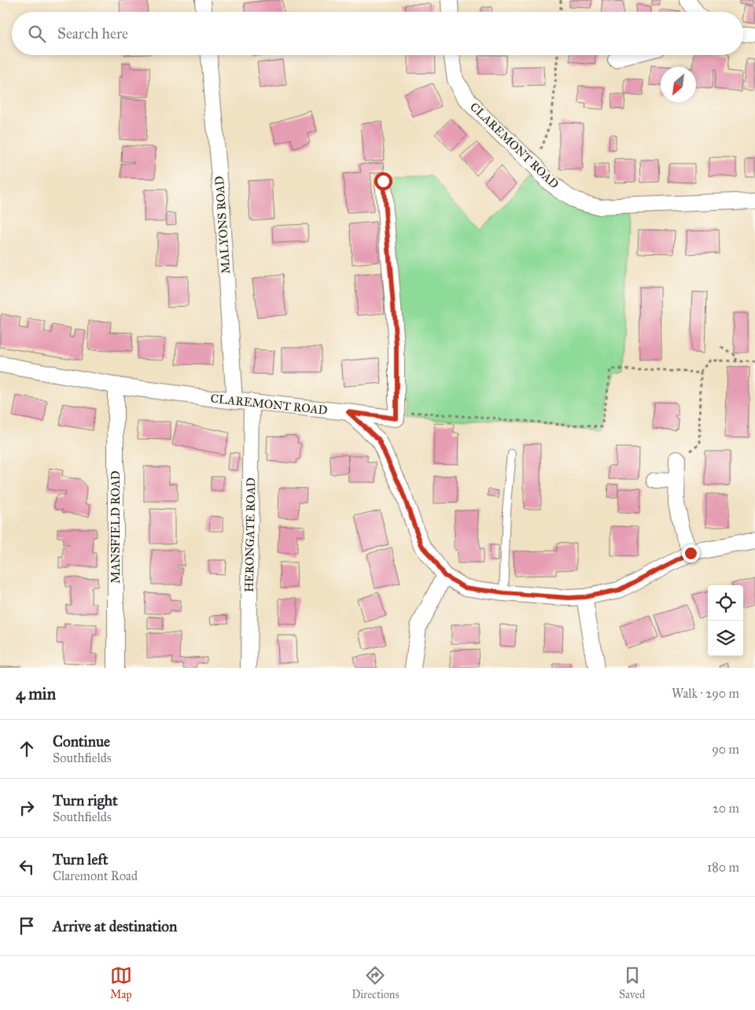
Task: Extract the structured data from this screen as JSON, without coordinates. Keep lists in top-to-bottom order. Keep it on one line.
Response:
{"streets":{"street":["CLAREMONT ROAD","MALYONS ROAD","MANSFIELD ROAD","HERONGATE ROAD"]},"crossings":[["CLAREMONT ROAD","MALYONS ROAD"],["CLAREMONT ROAD","MANSFIELD ROAD"],["CLAREMONT ROAD","HERONGATE ROAD"]],"north":"bottom left","page":{"search":"Search here","heading":["4 min","Walk · 290 m"],"list":[["Continue","Southfields","90 m"],["Turn right","Southfields","20 m"],["Turn left","Claremont Road","180 m"],"Arrive at destination"],"nav":["Map","Directions","Saved"]}}
